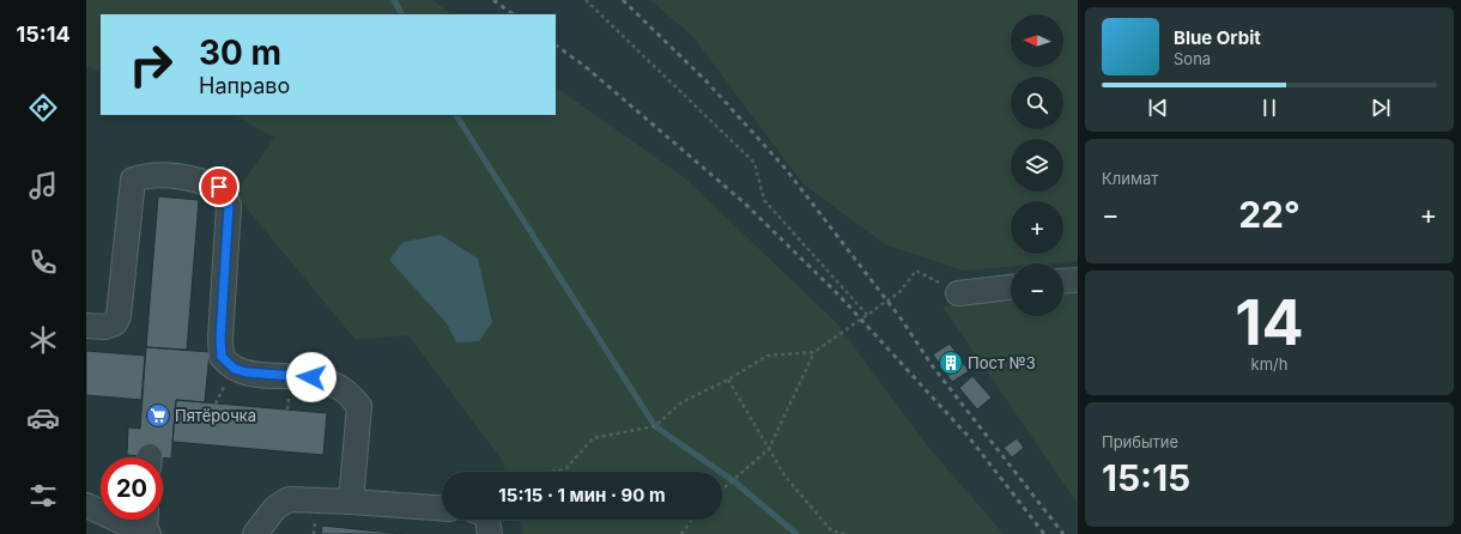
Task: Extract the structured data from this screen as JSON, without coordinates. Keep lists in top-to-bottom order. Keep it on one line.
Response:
{"places":{"building":["Пост №3"],"supermarket":["Пятёрочка"]},"north":"left","page":{"tabs":"15:14","map_buttons":["+","−"],"turn":["30 m","Направо"],"song":["Blue Orbit","Sona"],"tile":["Климат",["14","km/h"],["Прибытие","15:15"]],"heat":["−","22°","+"],"limit":"20","trip":"15:15 · 1 мин · 90 m"}}
